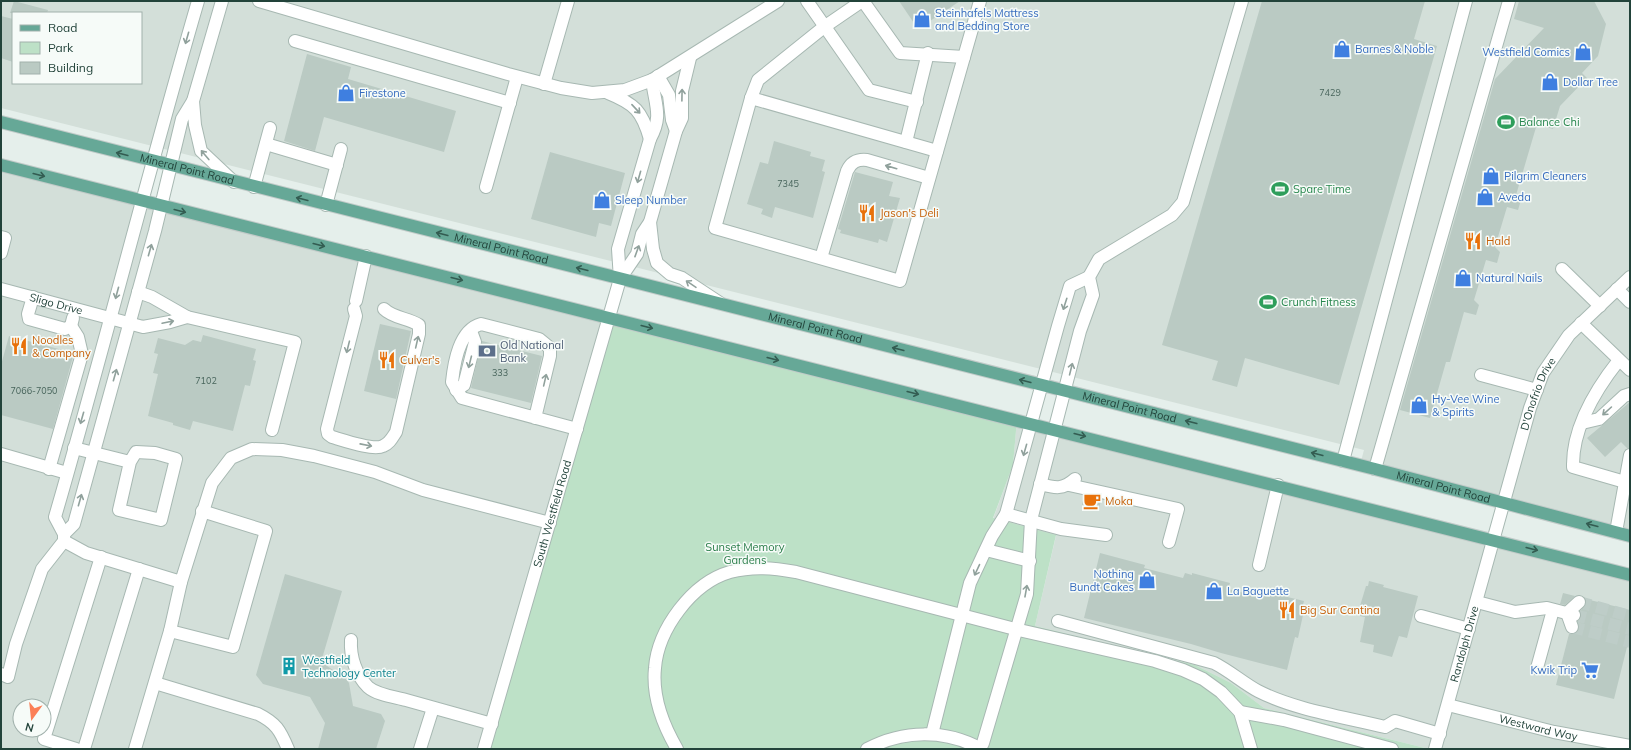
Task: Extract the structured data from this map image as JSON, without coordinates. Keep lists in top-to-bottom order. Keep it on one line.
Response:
{"streets":{"main road":["Mineral Point Road"],"street":["Sligo Drive","D'Onofrio Drive","South Westfield Road","Randolph Drive","Westward Way"]},"crossings":[["Mineral Point Road","D'Onofrio Drive"],["Mineral Point Road","South Westfield Road"],["D'Onofrio Drive","Randolph Drive"],["Randolph Drive","Westward Way"]],"parks":["Sunset Memory Gardens"],"places":{"shop":["Steinhafels Mattress and Bedding Store","Barnes & Noble","Westfield Comics","Dollar Tree","Firestone","Pilgrim Cleaners","Aveda","Sleep Number","Natural Nails","Hy-Vee Wine & Spirits","Nothing Bundt Cakes","La Baguette"],"sports":["Balance Chi","Spare Time","Crunch Fitness"],"restaurant":["Jason's Deli","Hald","Noodles & Company","Culver's","Big Sur Cantina"],"bank":["Old National Bank"],"cafe":["Moka"],"building":["Westfield Technology Center"],"supermarket":["Kwik Trip"]},"house_numbers":["7429","7345","333","7102","7066-7050"],"legend":["Road","Park","Building"],"north":"bottom"}
